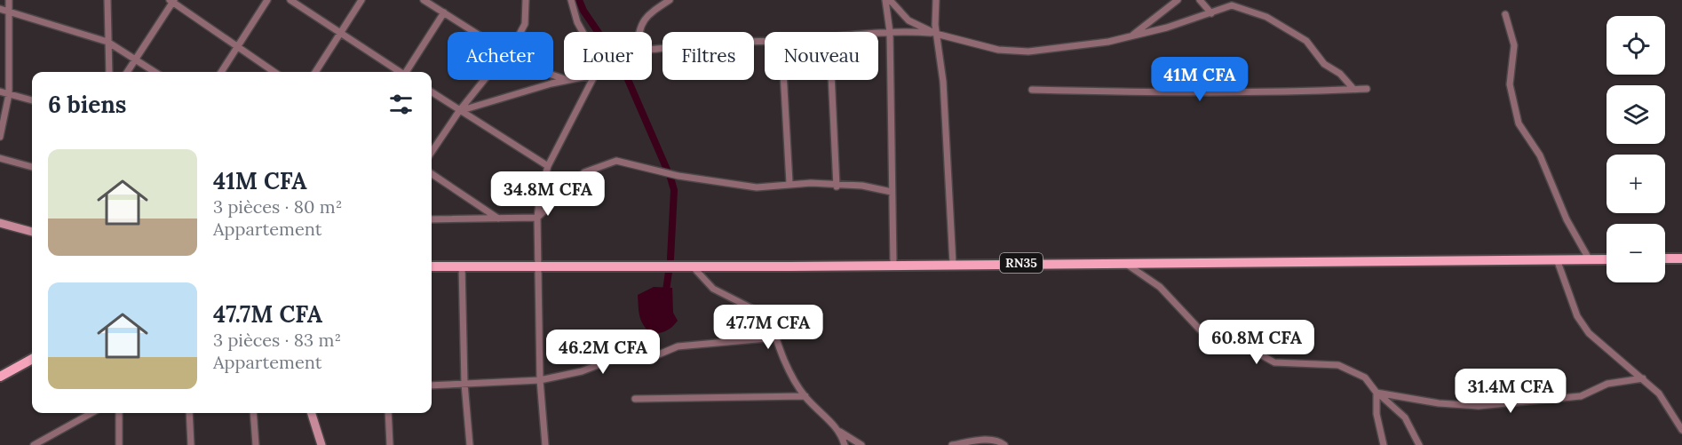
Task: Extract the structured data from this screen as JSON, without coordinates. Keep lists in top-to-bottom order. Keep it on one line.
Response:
{"streets":{"main road":["RN35"]},"page":{"map_buttons":["+","−"],"chip":["Acheter","Louer","Filtres","Nouveau"],"price":["41M CFA","34.8M CFA","47.7M CFA","60.8M CFA","46.2M CFA","31.4M CFA"],"heading":"6 biens","list":[{"name":"41M CFA","note":"3 pièces · 80 m² · Appartement"},{"name":"47.7M CFA","note":"3 pièces · 83 m² · Appartement"}]}}
